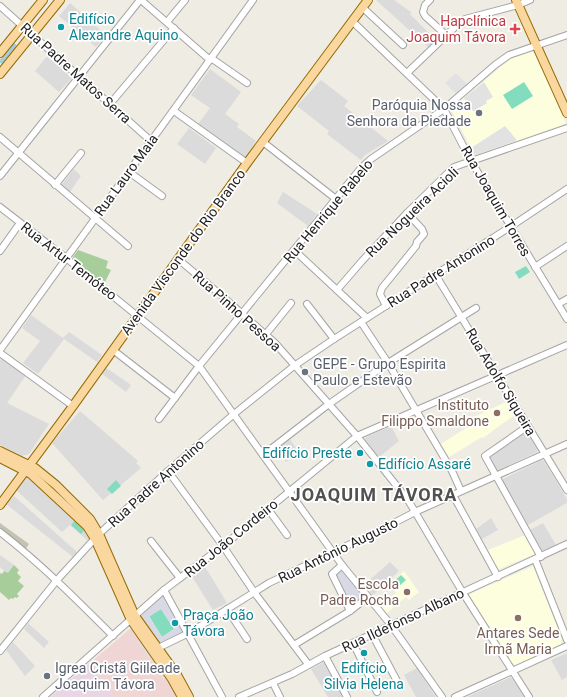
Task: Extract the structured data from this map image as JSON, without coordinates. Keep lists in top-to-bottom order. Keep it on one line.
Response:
{"streets":{"main road":["Avenida Visconde do Rio Branco"],"street":["Rua Padre Matos Serra","Rua Lauro Maia","Rua Joaquim Torres","Rua Henrique Rabelo","Rua Nogueira Acioli","Rua Artur Temóteo","Rua Padre Antonino","Rua Pinho Pessoa","Rua Adolfo Siqueira","Rua João Cordeiro","Rua Antônio Augusto","Rua Ildefonso Albano"]},"crossings":[["Rua Padre Matos Serra","Rua Lauro Maia"],["Rua Lauro Maia","Rua Artur Temóteo"],["Rua Joaquim Torres","Rua Henrique Rabelo"],["Rua Joaquim Torres","Rua Nogueira Acioli"],["Rua Joaquim Torres","Avenida Visconde do Rio Branco"],["Rua Joaquim Torres","Rua Padre Antonino"],["Rua Henrique Rabelo","Rua Artur Temóteo"],["Rua Henrique Rabelo","Rua Pinho Pessoa"],["Avenida Visconde do Rio Branco","Rua Artur Temóteo"],["Avenida Visconde do Rio Branco","Rua Pinho Pessoa"],["Rua Artur Temóteo","Rua Padre Antonino"],["Rua Artur Temóteo","Rua João Cordeiro"],["Rua Artur Temóteo","Rua Antônio Augusto"],["Rua Artur Temóteo","Rua Ildefonso Albano"],["Rua Padre Antonino","Rua Pinho Pessoa"],["Rua Padre Antonino","Rua Adolfo Siqueira"],["Rua Pinho Pessoa","Rua João Cordeiro"],["Rua Pinho Pessoa","Rua Antônio Augusto"],["Rua Pinho Pessoa","Rua Ildefonso Albano"],["Rua Adolfo Siqueira","Rua João Cordeiro"],["Rua Adolfo Siqueira","Rua Antônio Augusto"]],"districts":["JOAQUIM TÁVORA"],"places":{"other":["Edifício Alexandre Aquino","Paróquia Nossa Senhora da Piedade","GEPE - Grupo Espirita Paulo e Estevão","Instituto Filippo Smaldone","Edifício Preste","Edifício Assaré","Escola Padre Rocha","Antares Sede Irmã Maria","Praça João Távora","Edifício Silvia Helena","Igrea Cristã Giileade Joaquim Távora"],"health":["Hapclínica Joaquim Távora"]}}
